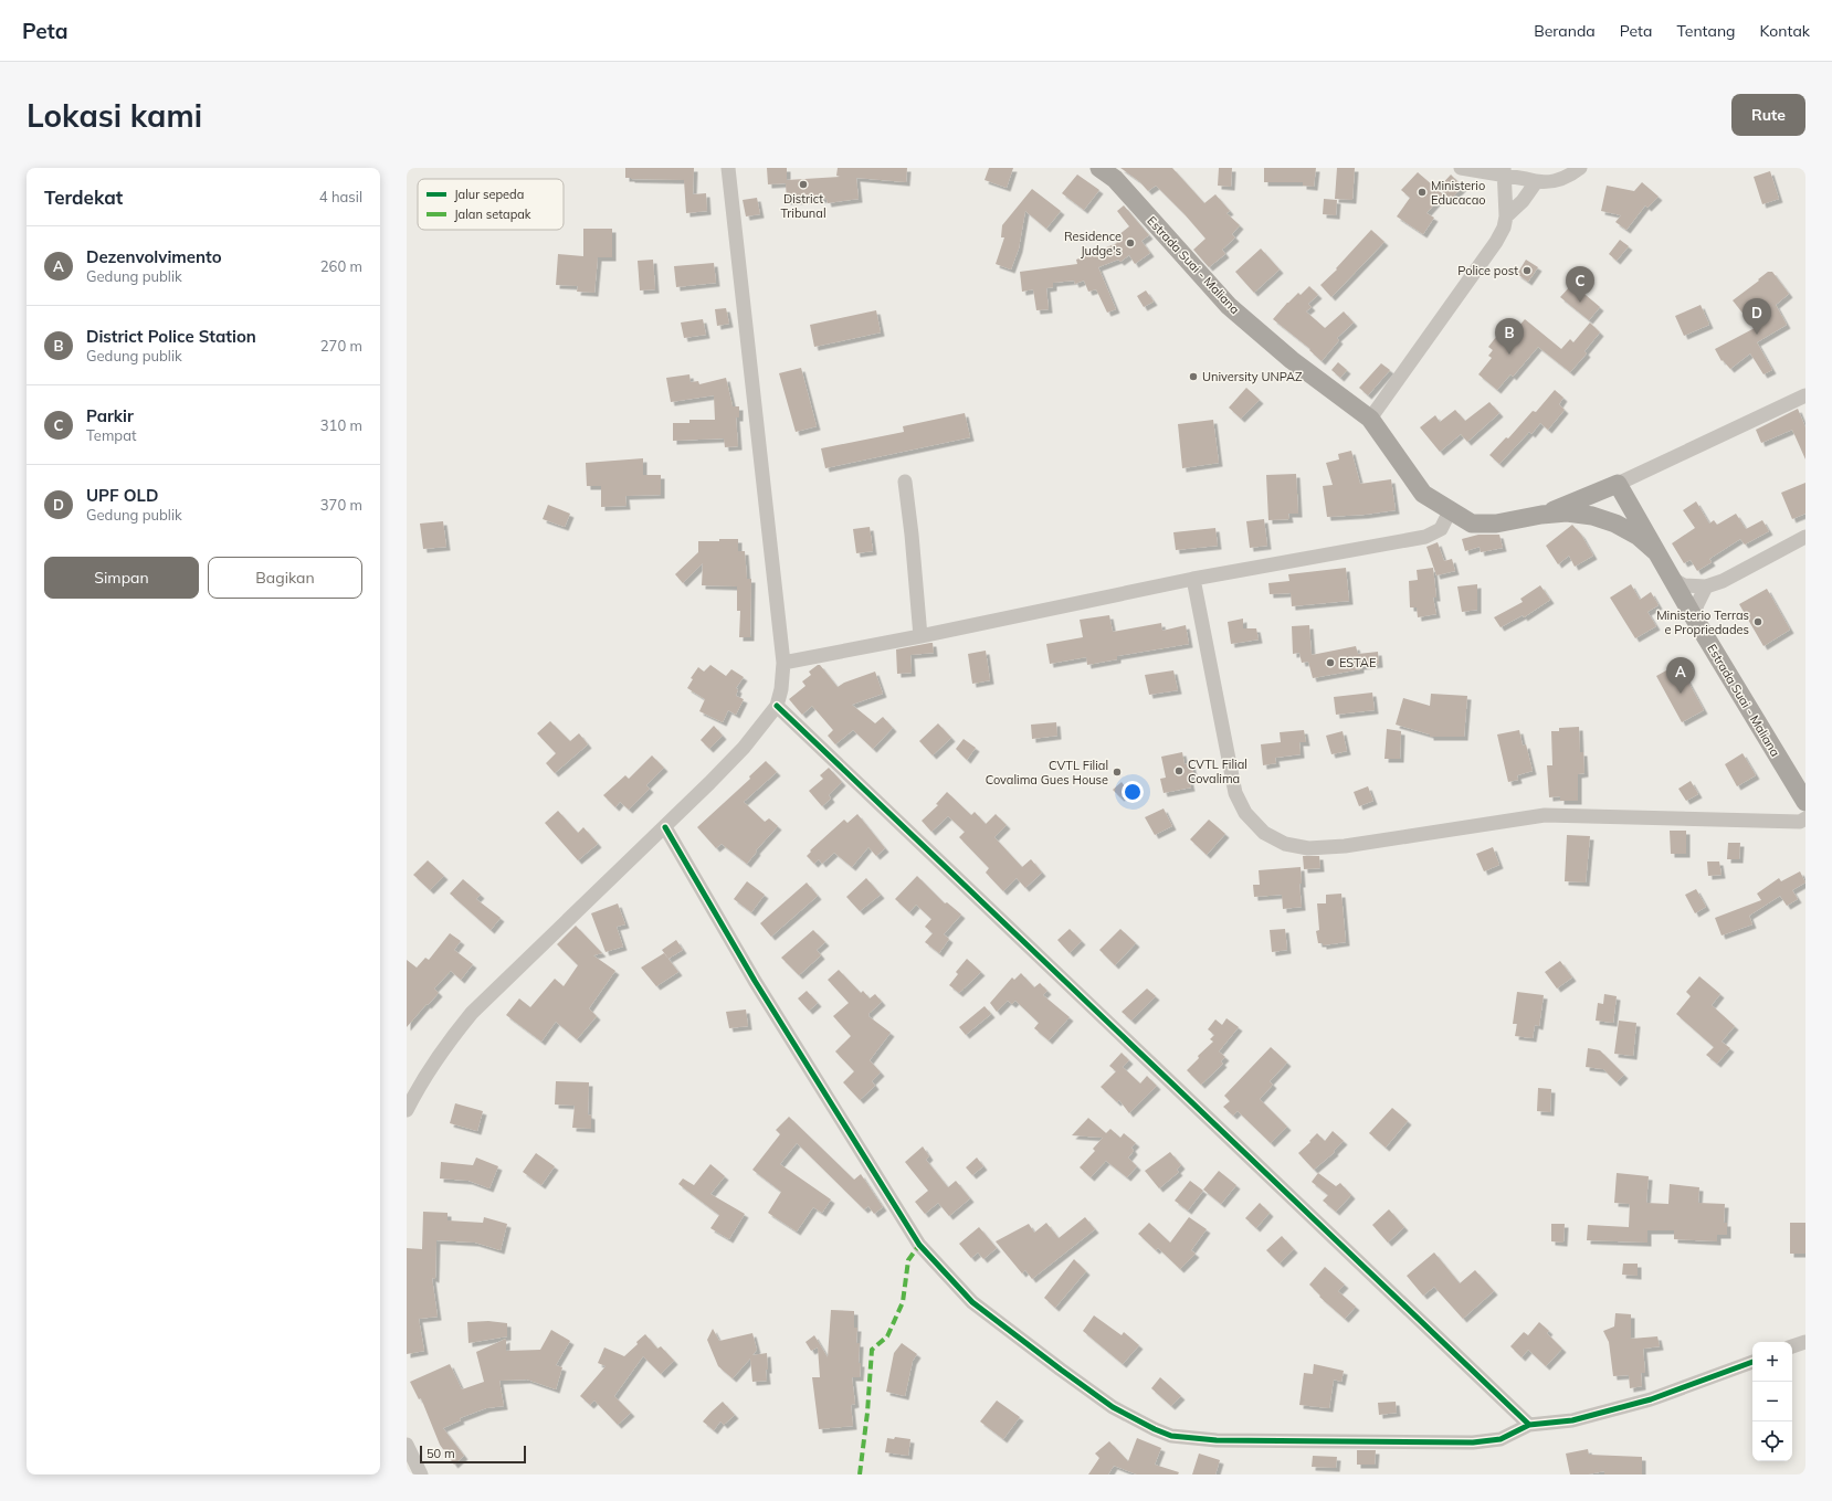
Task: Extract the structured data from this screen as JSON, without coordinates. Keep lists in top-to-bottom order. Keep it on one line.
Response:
{"streets":{"main road":["Estrada Suai - Maliana"]},"places":["District Tribunal","Ministerio Educacao","Residence Judge's","Police post","University UNPAZ","Ministerio Terras e Propriedades","ESTAE","CVTL Filial Covalima","CVTL Filial Covalima Gues House"],"legend":["Jalur sepeda","Jalan setapak"],"scale_bar":"50 m","page":{"header":"Peta","nav":["Beranda","Peta","Tentang","Kontak"],"buttons":["Rute",["Simpan","Bagikan"]],"title":"Lokasi kami","heading":["Terdekat","4 hasil"],"list":[{"mark":"A","name":"Dezenvolvimento","note":"Gedung publik","value":"260 m"},{"mark":"B","name":"District Police Station","note":"Gedung publik","value":"270 m"},{"mark":"C","name":"Parkir","note":"Tempat","value":"310 m"},{"mark":"D","name":"UPF OLD","note":"Gedung publik","value":"370 m"}],"pins":["C","D","B","A"],"map_buttons":["+","−"],"scale":"50 m"}}
